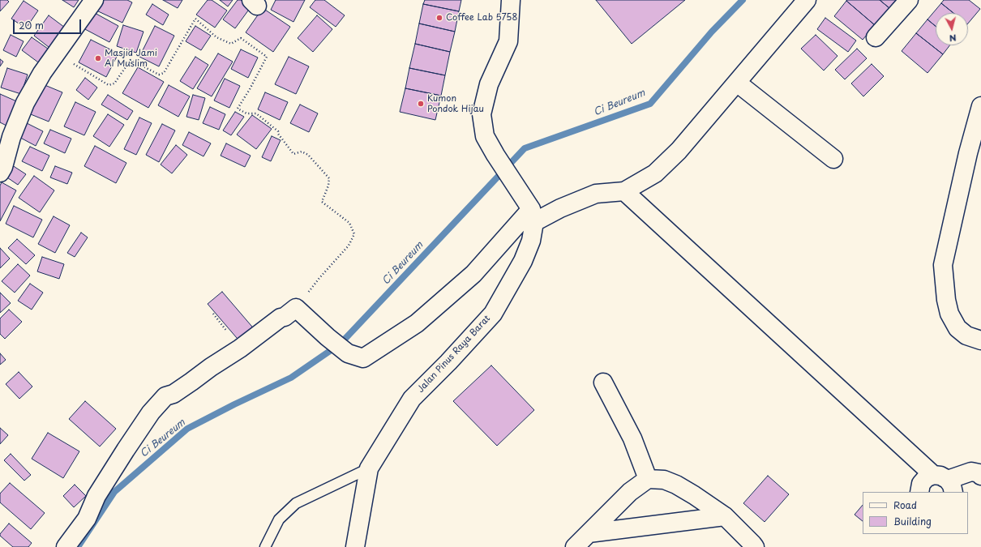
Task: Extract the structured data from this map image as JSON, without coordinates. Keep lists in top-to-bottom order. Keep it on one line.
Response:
{"streets":{"street":["Jalan Pinus Raya Barat"]},"water":["Ci Beureum"],"places":["Coffee Lab 5758","Masjid Jami Al Muslim","Kumon Pondok Hijau"],"legend":["Road","Building"],"scale_bar":"20 m","north":"bottom"}
